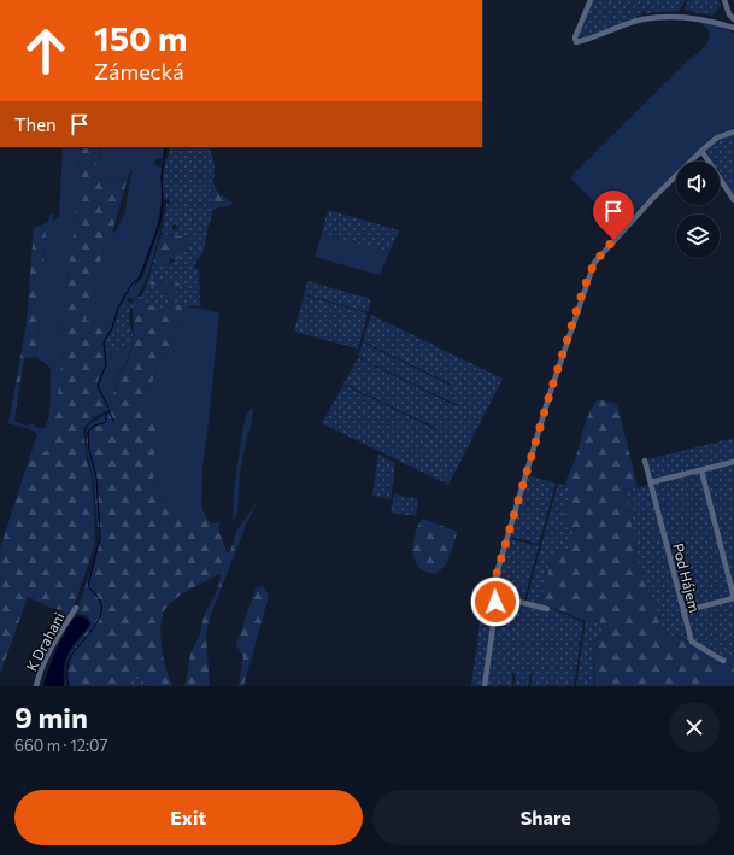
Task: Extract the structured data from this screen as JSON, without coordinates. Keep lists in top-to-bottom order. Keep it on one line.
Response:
{"streets":{"street":["Pod Hájem","K Drahani"]},"page":{"turn":["150 m","Zámecká"],"then":"Then","heading":["9 min","660 m · 12:07"],"buttons":["Exit","Share"]}}
